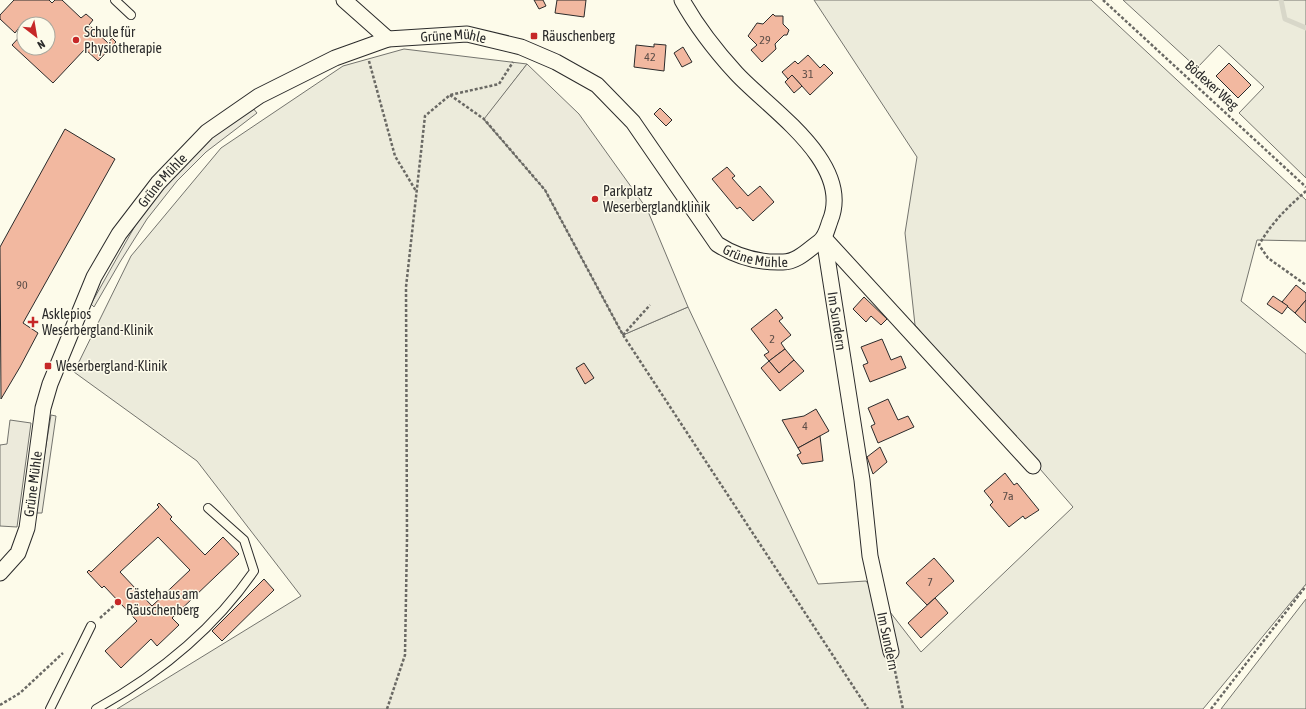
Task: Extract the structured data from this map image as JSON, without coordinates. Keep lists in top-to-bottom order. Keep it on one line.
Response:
{"streets":{"street":["Grüne Mühle","Im Sundern"],"path":["Bödexer Weg"]},"crossings":[["Grüne Mühle","Im Sundern"]],"places":{"transit":["Räuschenberg","Weserbergland-Klinik"],"other":["Schule für Physiotherapie","Parkplatz Weserberglandklinik","Gästehaus am Räuschenberg"],"health":["Asklepios Weserbergland-Klinik"]},"house_numbers":["29","42","31","90","2","4","7a","7"],"north":"bottom right"}
